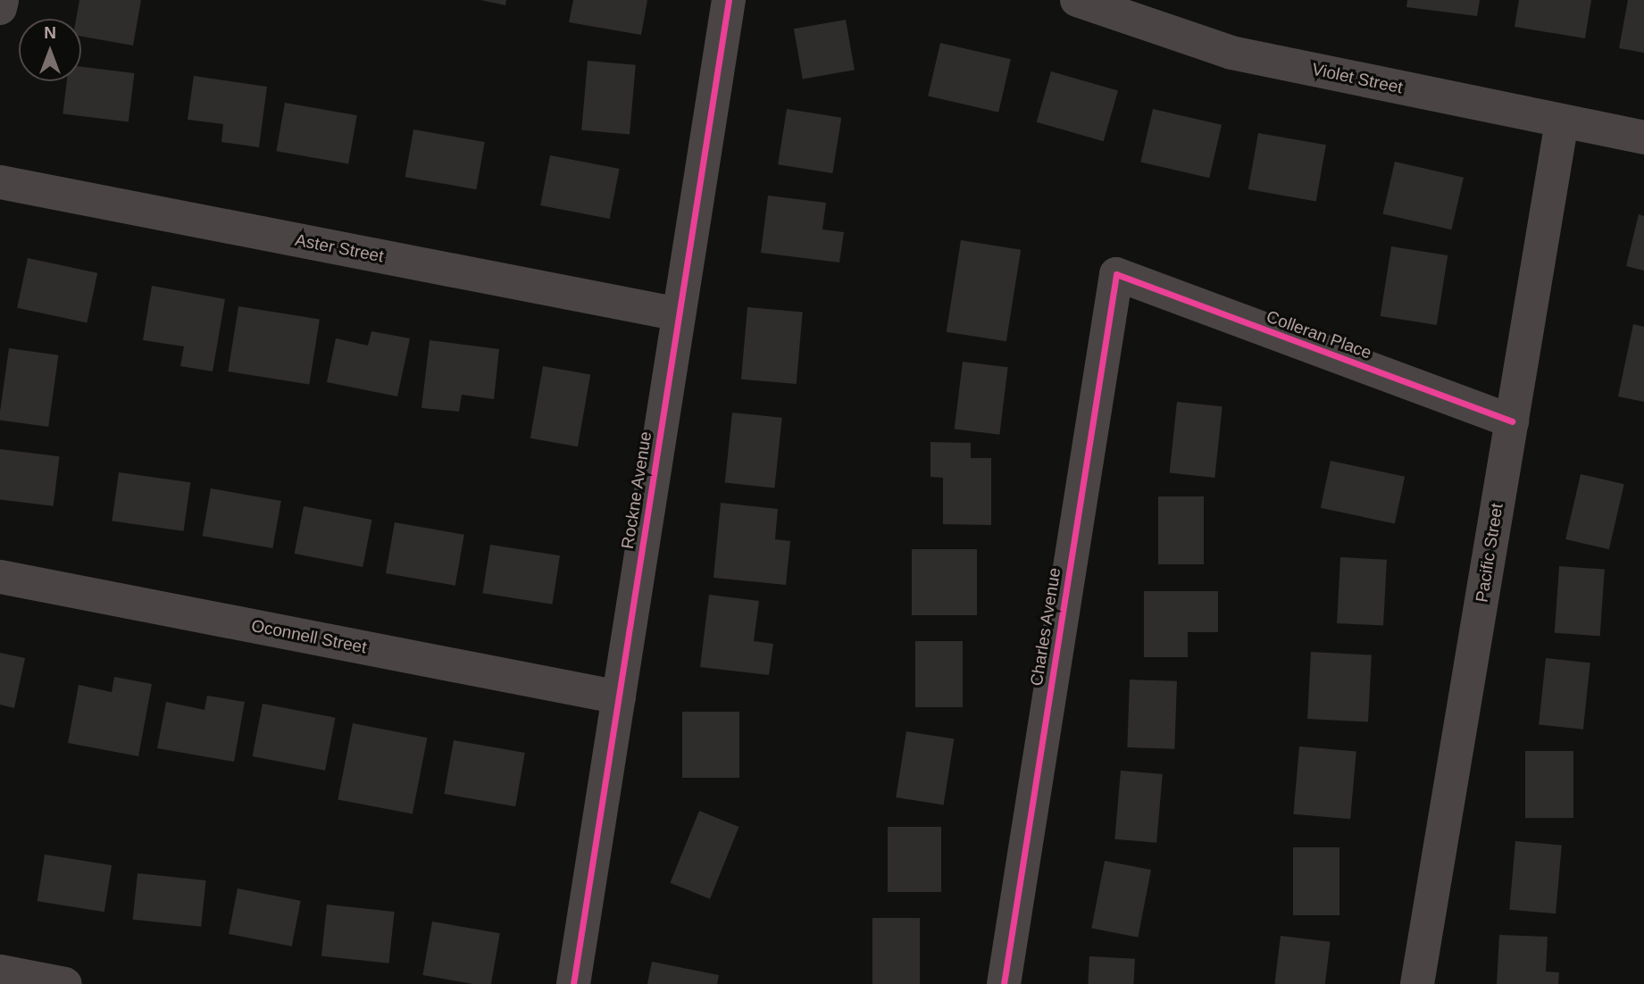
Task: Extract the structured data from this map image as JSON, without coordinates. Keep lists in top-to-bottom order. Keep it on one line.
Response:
{"streets":{"street":["Violet Street","Aster Street","Colleran Place","Rockne Avenue","Pacific Street","Charles Avenue","Oconnell Street"]},"crossings":[["Violet Street","Pacific Street"],["Aster Street","Rockne Avenue"],["Colleran Place","Pacific Street"],["Colleran Place","Charles Avenue"],["Rockne Avenue","Oconnell Street"]],"north":"top"}
